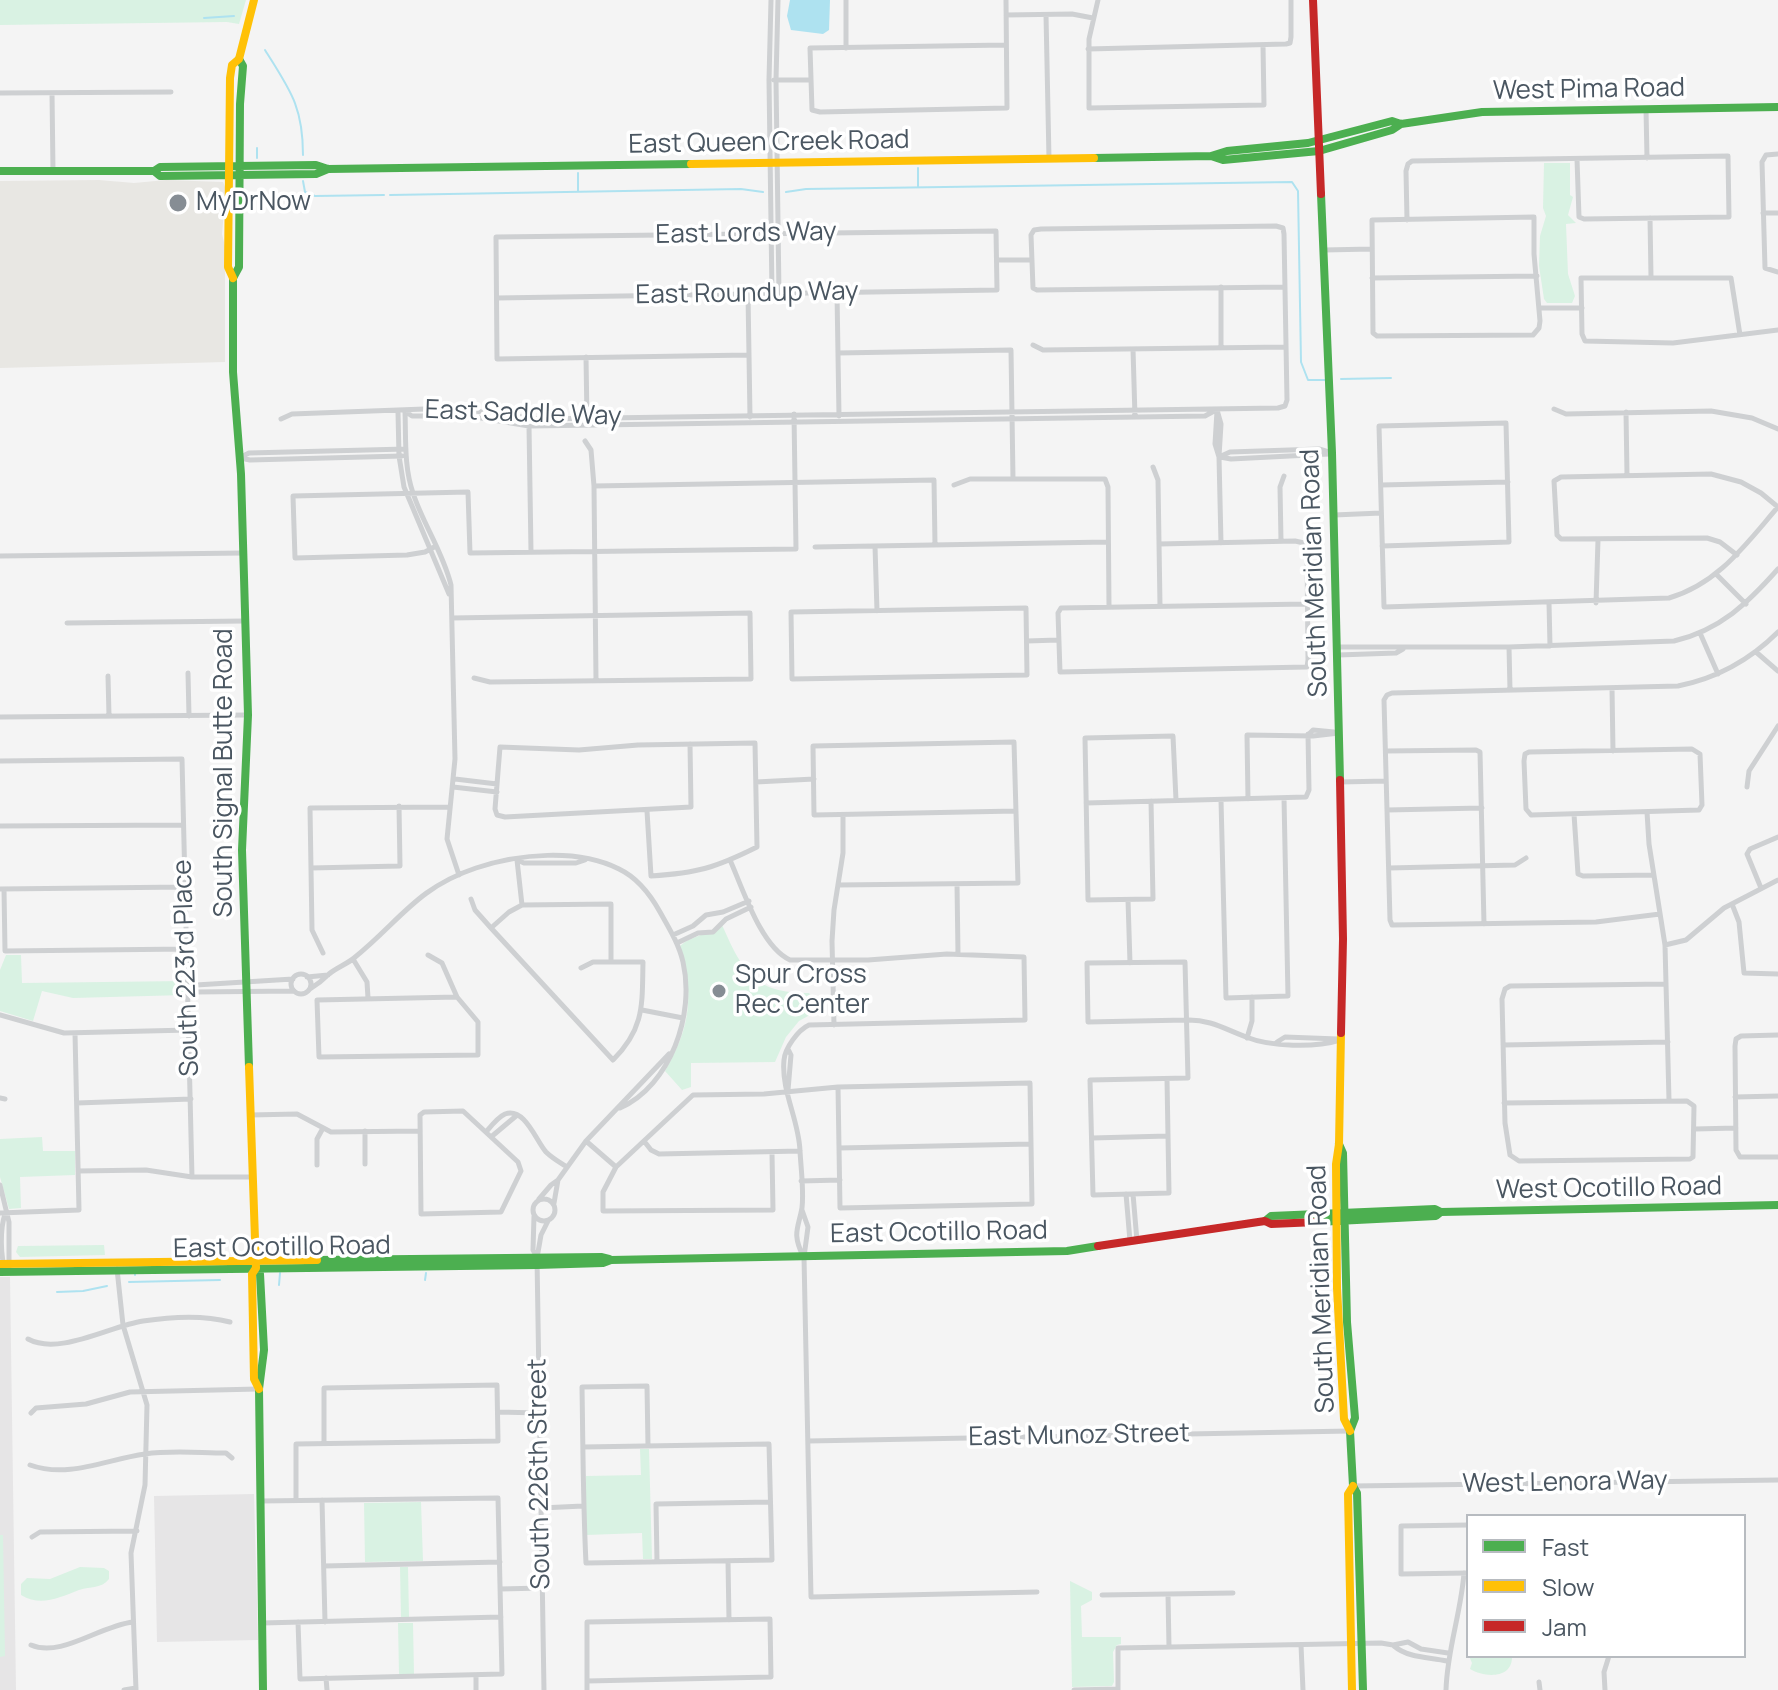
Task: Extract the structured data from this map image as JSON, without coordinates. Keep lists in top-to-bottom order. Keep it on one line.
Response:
{"streets":{"street":["West Pima Road","East Queen Creek Road","East Lords Way","East Roundup Way","East Saddle Way","South Meridian Road","South Signal Butte Road","South 223rd Place","West Ocotillo Road","East Ocotillo Road","East Munoz Street","South 226th Street","West Lenora Way"]},"crossings":[["West Pima Road","East Queen Creek Road"],["West Pima Road","South Meridian Road"],["East Queen Creek Road","South Meridian Road"],["East Queen Creek Road","South Signal Butte Road"],["East Lords Way","East Roundup Way"],["South Meridian Road","West Ocotillo Road"],["South Meridian Road","East Munoz Street"],["South Meridian Road","West Lenora Way"],["South Signal Butte Road","East Ocotillo Road"],["West Ocotillo Road","East Ocotillo Road"],["East Ocotillo Road","South 226th Street"]],"places":["MyDrNow","Spur Cross Rec Center"],"legend":["Fast","Slow","Jam"]}
